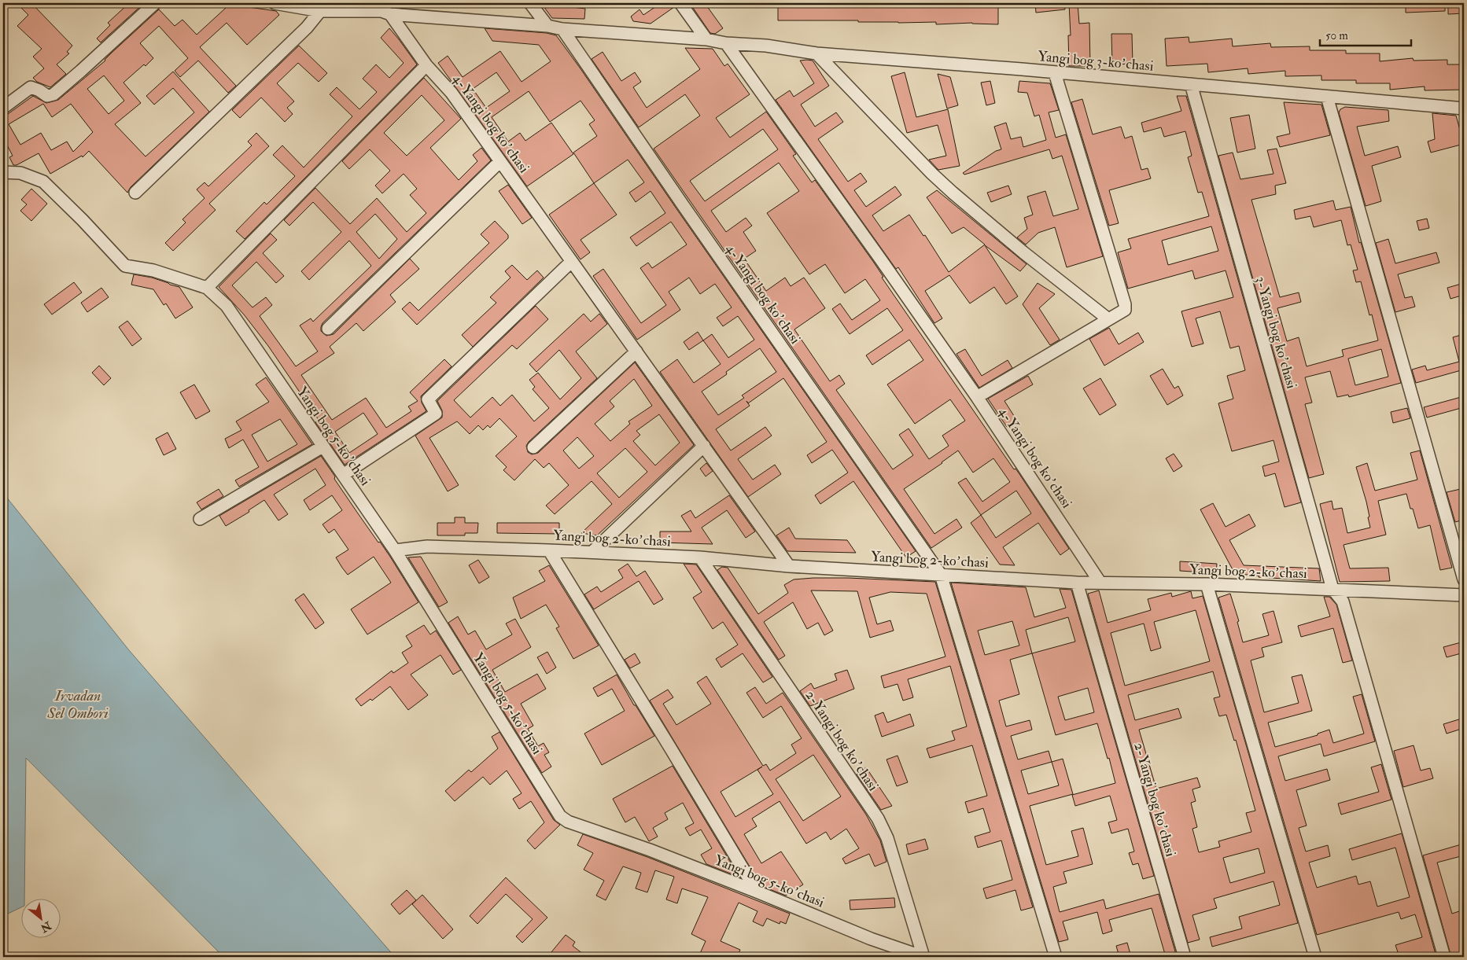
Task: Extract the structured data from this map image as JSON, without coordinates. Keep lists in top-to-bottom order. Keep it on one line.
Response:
{"streets":{"street":["Yangi bog 3-koʼchasi","4-Yangi bog koʼchasi","3-Yangi bog koʼchasi","Yangi bog 5-koʼchasi","Yangi bog 2-koʼchasi","2-Yangi bog koʼchasi"]},"crossings":[["Yangi bog 3-koʼchasi","4-Yangi bog koʼchasi"],["Yangi bog 3-koʼchasi","3-Yangi bog koʼchasi"],["4-Yangi bog koʼchasi","Yangi bog 2-koʼchasi"],["3-Yangi bog koʼchasi","Yangi bog 2-koʼchasi"],["Yangi bog 5-koʼchasi","Yangi bog 2-koʼchasi"],["Yangi bog 5-koʼchasi","2-Yangi bog koʼchasi"],["Yangi bog 2-koʼchasi","2-Yangi bog koʼchasi"]],"water":["Irvadan Sel Ombori"],"scale_bar":"50 m","north":"bottom right"}
